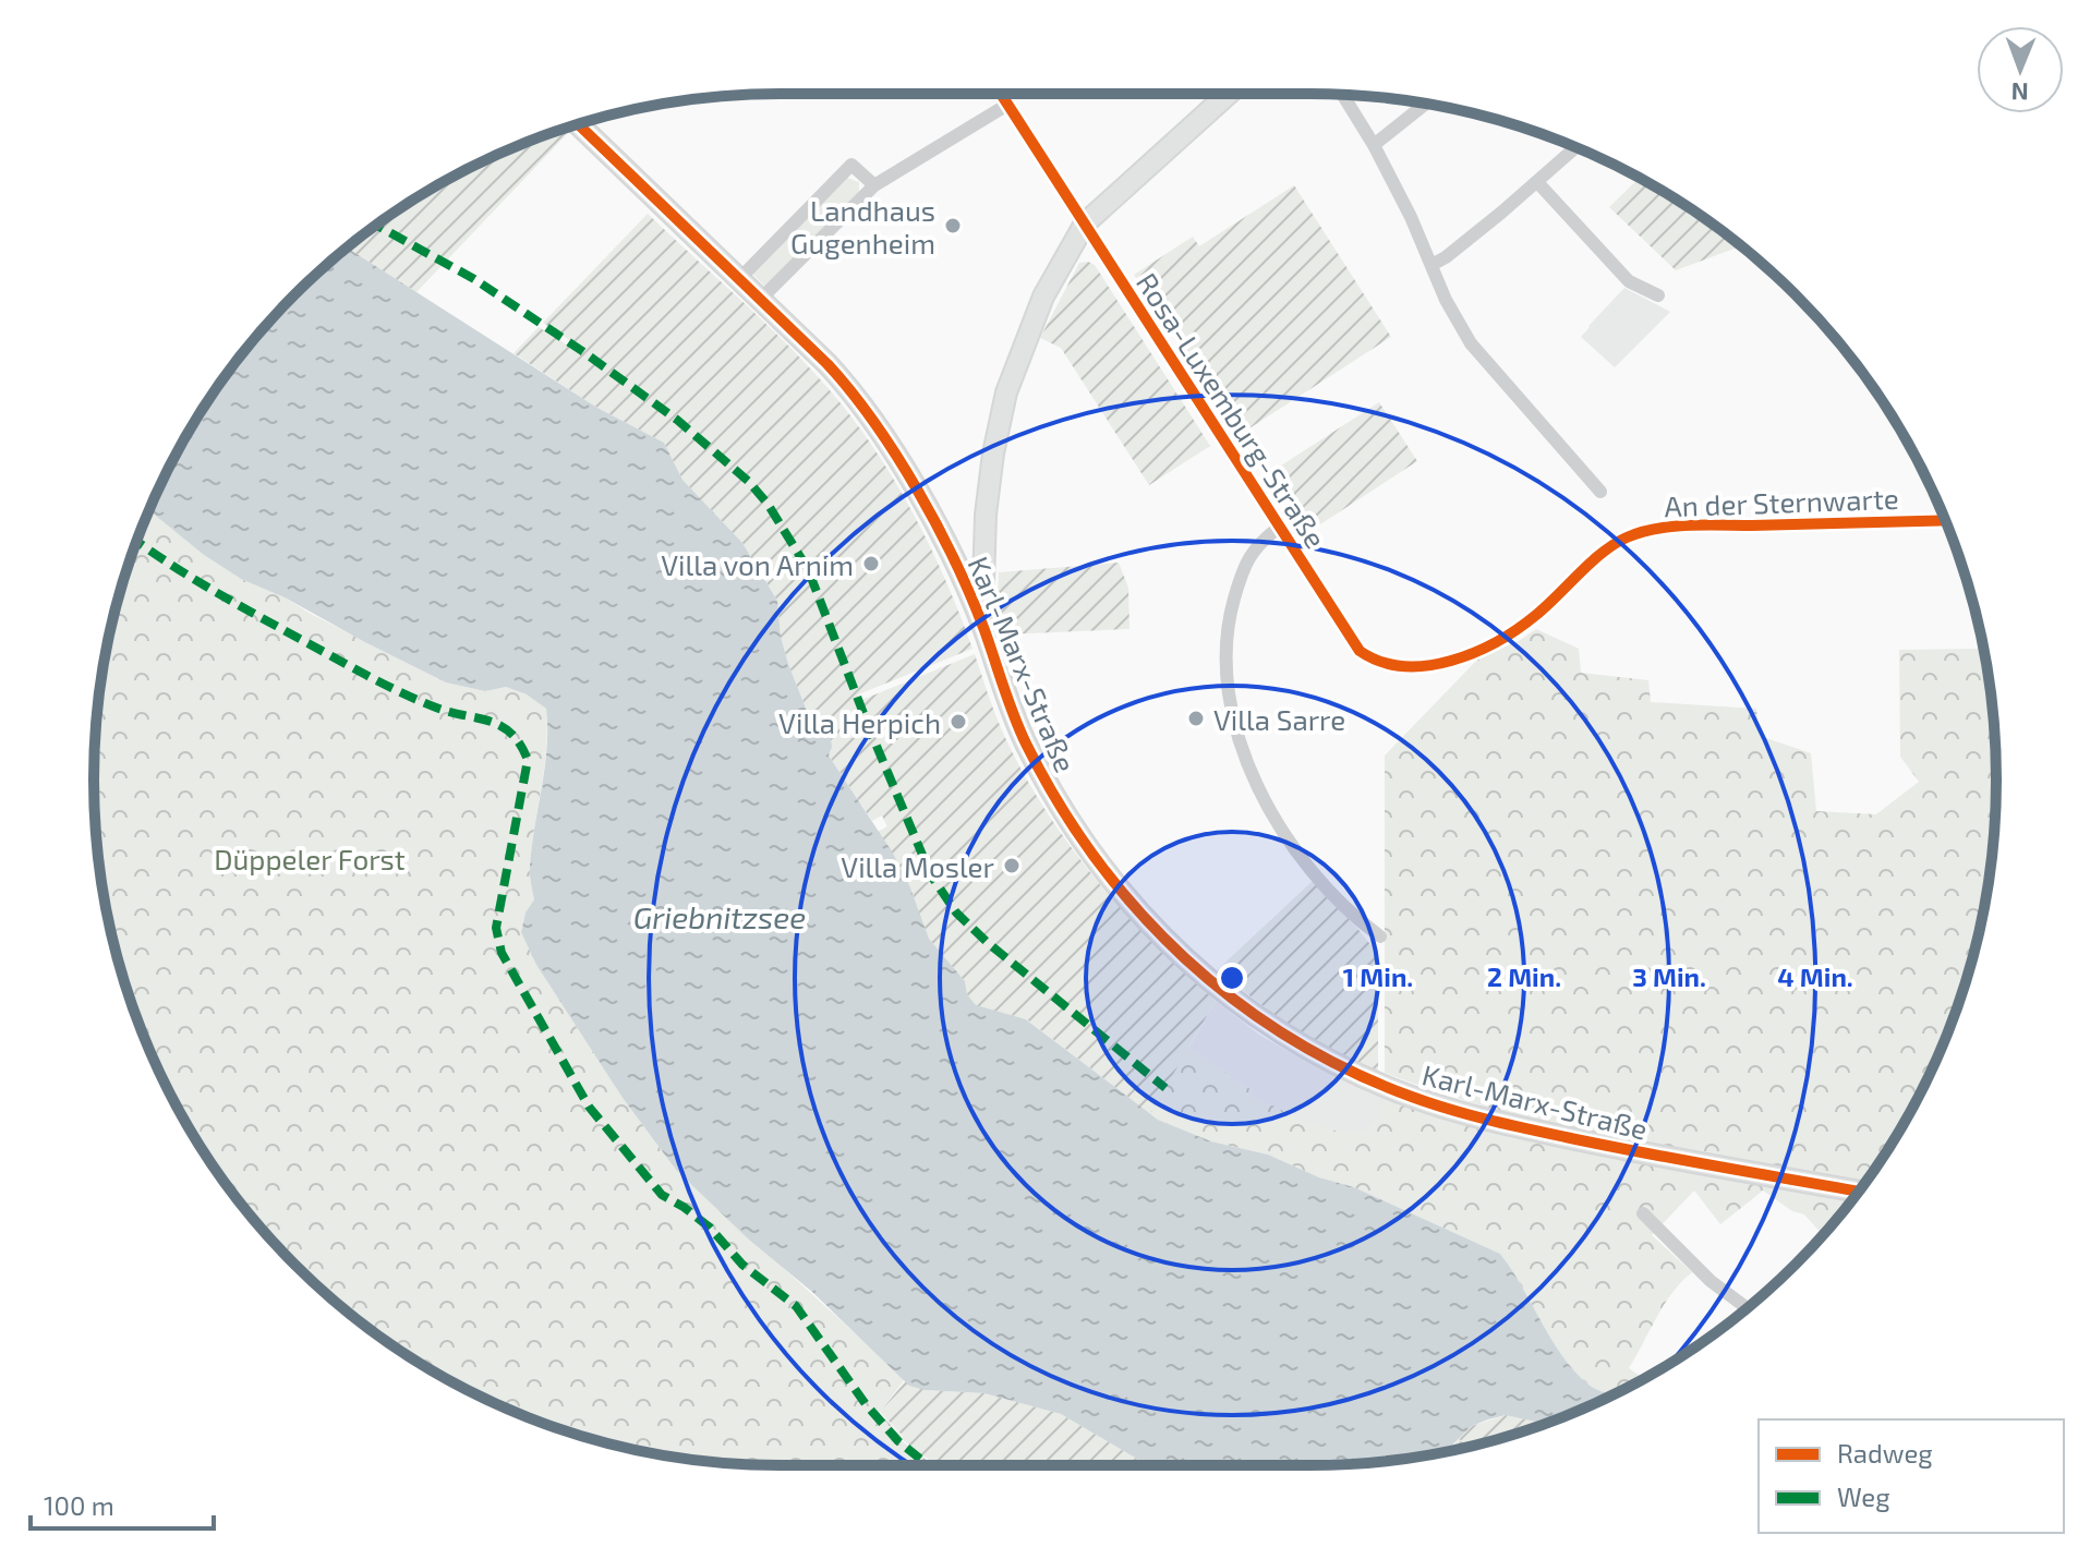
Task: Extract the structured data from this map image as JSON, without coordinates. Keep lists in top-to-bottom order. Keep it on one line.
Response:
{"streets":{"street":["Rosa-Luxemburg-Straße","An der Sternwarte","Karl-Marx-Straße"]},"crossings":[["Rosa-Luxemburg-Straße","An der Sternwarte"]],"water":["Griebnitzsee"],"parks":["Düppeler Forst"],"places":["Landhaus Gugenheim","Villa von Arnim","Villa Sarre","Villa Herpich","Villa Mosler"],"legend":["Radweg","Weg"],"scale_bar":"100 m","north":"bottom","rings":["1 Min.","2 Min.","3 Min.","4 Min."]}
